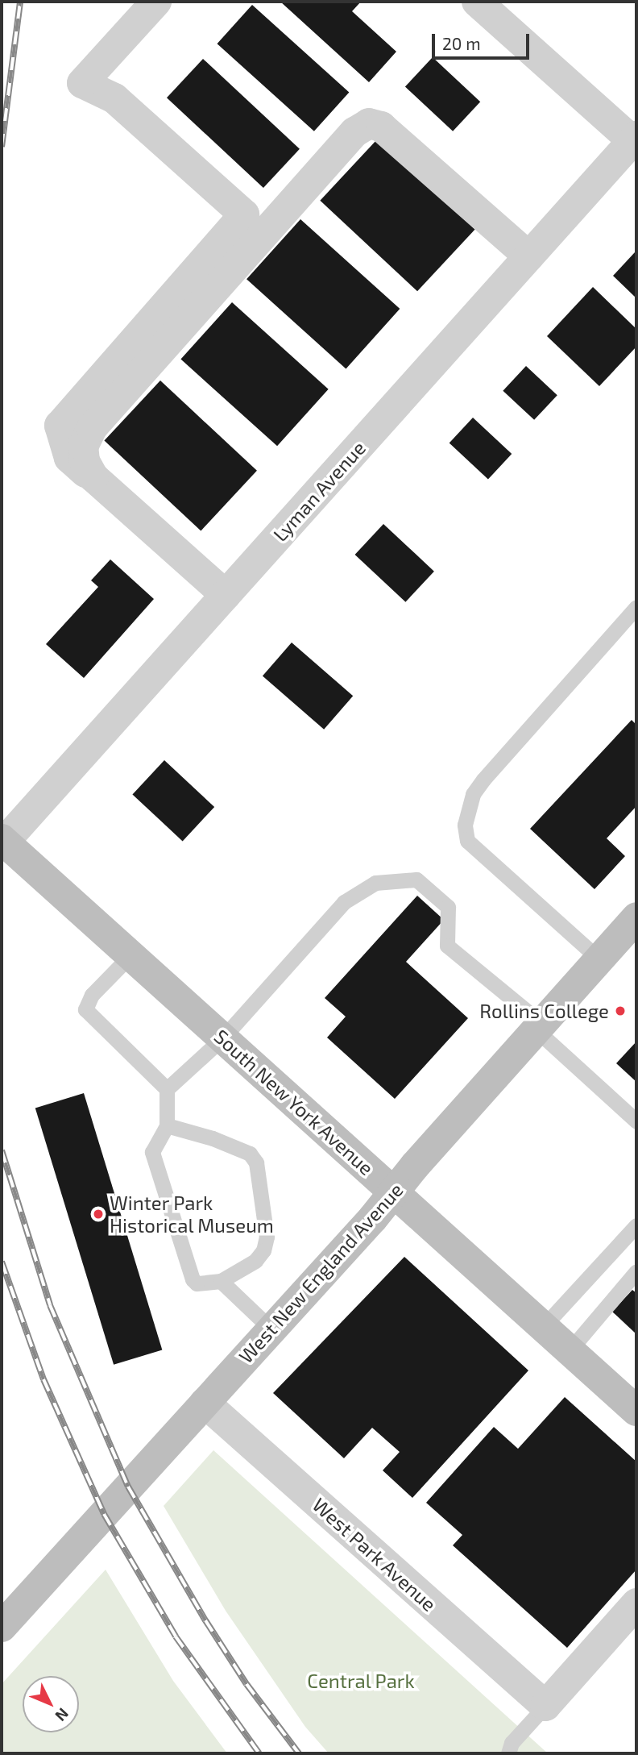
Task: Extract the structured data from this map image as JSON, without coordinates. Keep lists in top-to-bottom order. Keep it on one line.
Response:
{"streets":{"street":["Lyman Avenue","South New York Avenue","West New England Avenue","West Park Avenue"]},"crossings":[["Lyman Avenue","South New York Avenue"],["South New York Avenue","West New England Avenue"],["West New England Avenue","West Park Avenue"]],"parks":["Central Park"],"places":["Rollins College","Winter Park Historical Museum"],"scale_bar":"20 m","north":"bottom right"}
